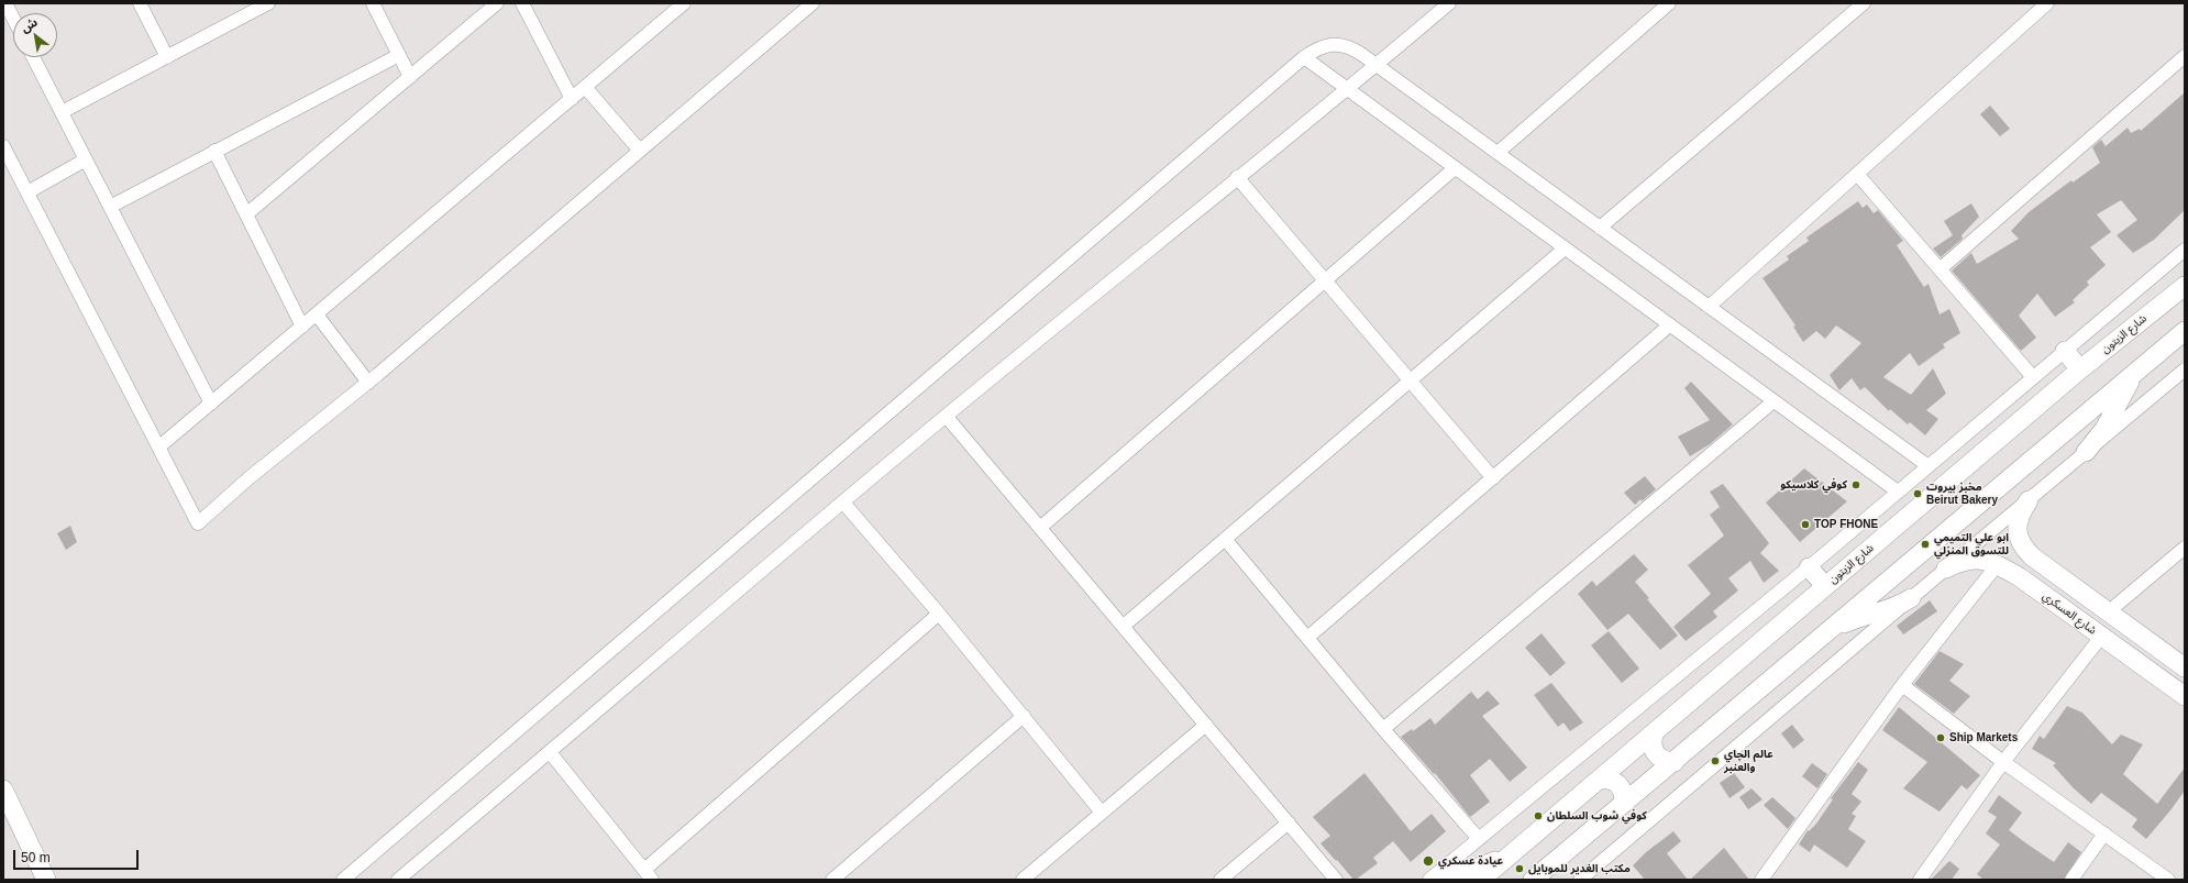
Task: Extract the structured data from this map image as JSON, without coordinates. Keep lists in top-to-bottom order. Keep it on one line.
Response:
{"streets":{"main road":["شارع الزيتون","شارع العسكري"]},"places":["كوفي كلاسيكو","مخبز بيروت Beirut Bakery","TOP FHONE","ابو علي التميمي للتسوق المنزلي","Ship Markets","عالم الچاي والعنبر","كوفي شوب السلطان","عيادة عسكري","مكتب الغدير للموبايل"],"scale_bar":"50 m","north":"top left"}
